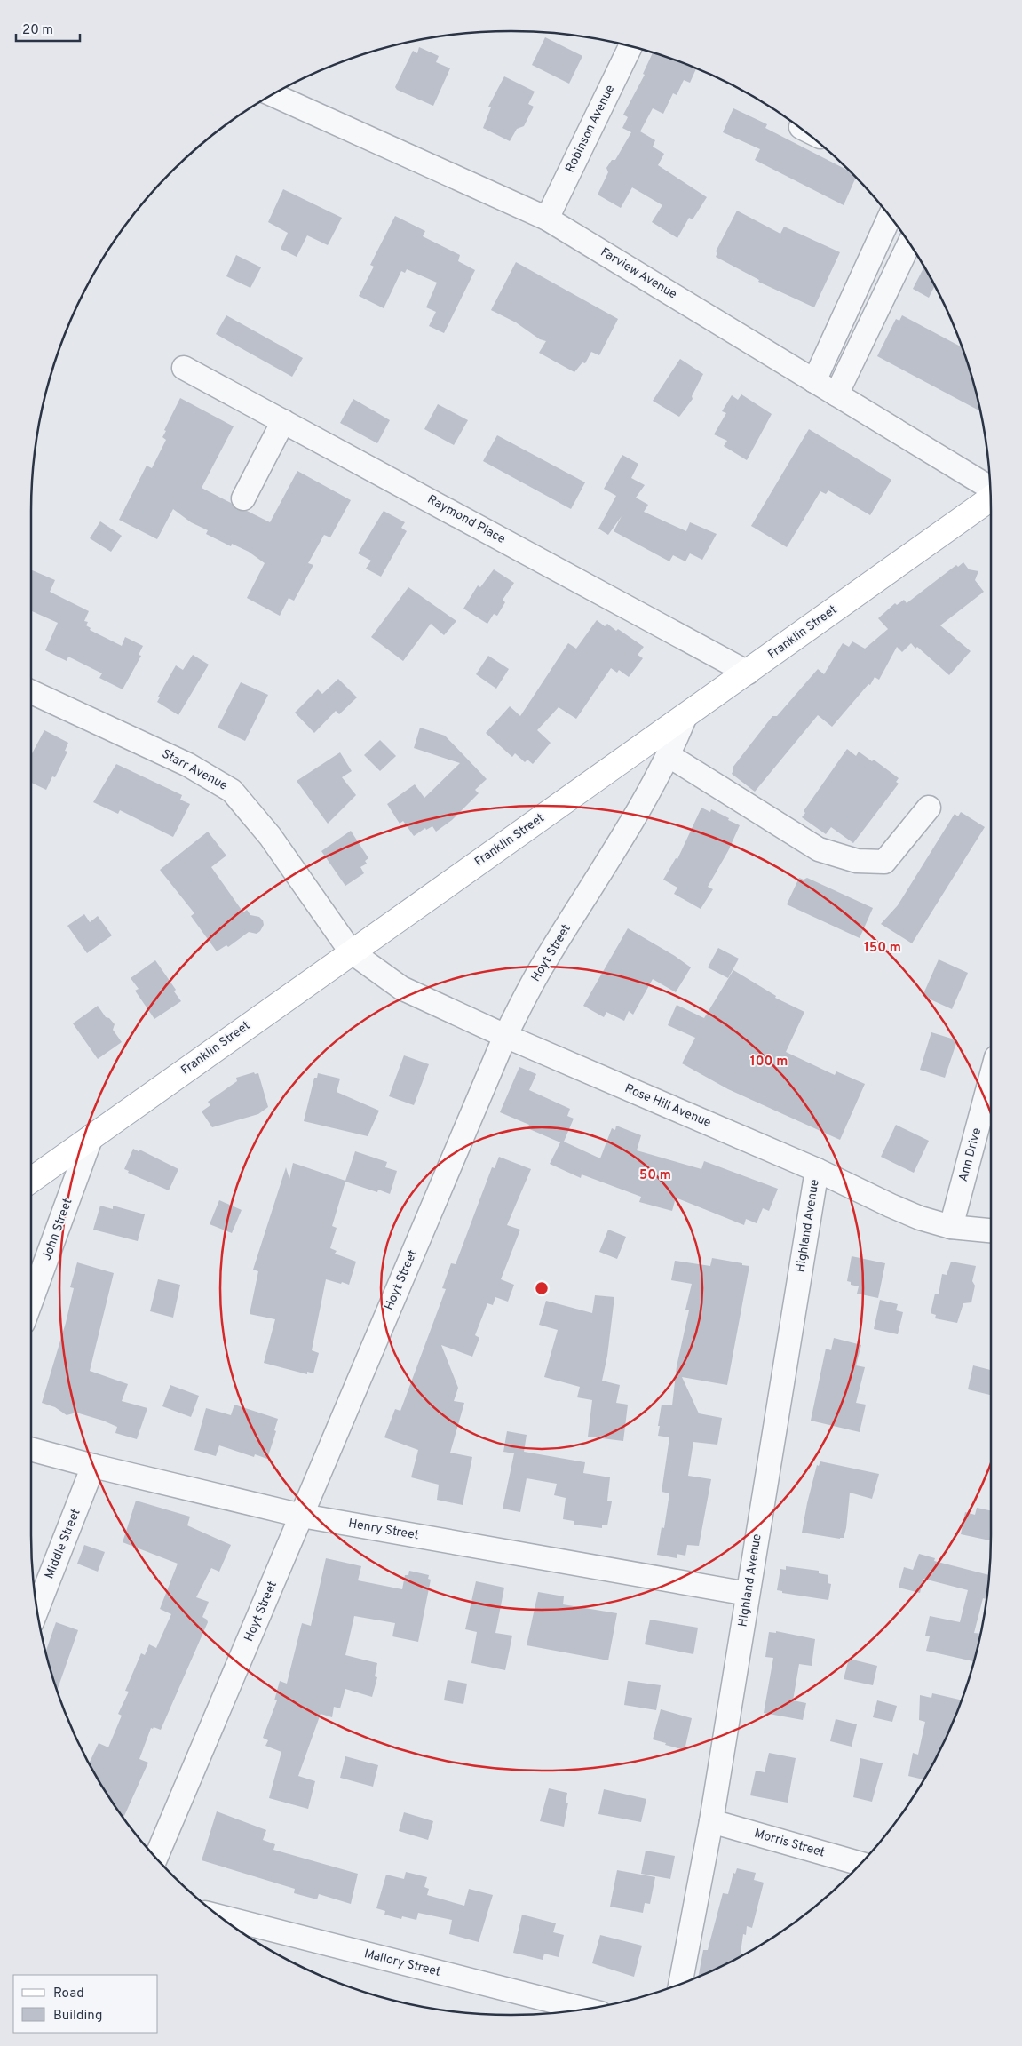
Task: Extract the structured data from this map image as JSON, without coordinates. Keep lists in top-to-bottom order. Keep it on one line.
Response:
{"streets":{"main road":["Franklin Street"],"street":["Robinson Avenue","Farview Avenue","Raymond Place","Starr Avenue","Hoyt Street","Rose Hill Avenue","Ann Drive","Highland Avenue","John Street","Henry Street","Middle Street","Morris Street","Mallory Street"]},"crossings":[["Robinson Avenue","Farview Avenue"],["Raymond Place","Franklin Street"],["Franklin Street","Starr Avenue"],["Franklin Street","Hoyt Street"],["Franklin Street","Rose Hill Avenue"],["Franklin Street","John Street"],["Starr Avenue","Rose Hill Avenue"],["Hoyt Street","Rose Hill Avenue"],["Hoyt Street","Henry Street"],["Rose Hill Avenue","Ann Drive"],["Rose Hill Avenue","Highland Avenue"],["Highland Avenue","Henry Street"],["Highland Avenue","Morris Street"],["Henry Street","Middle Street"]],"legend":["Road","Building"],"scale_bar":"20 m","rings":["150 m","100 m","50 m"]}
